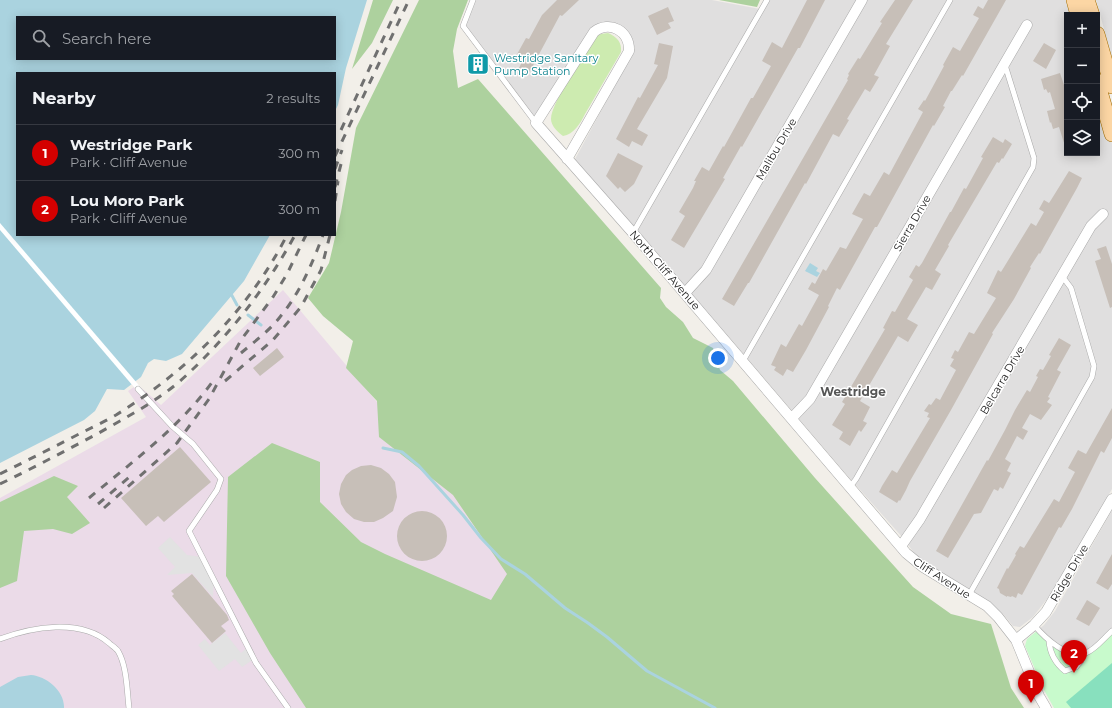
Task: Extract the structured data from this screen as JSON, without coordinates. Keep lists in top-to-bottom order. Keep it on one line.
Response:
{"streets":{"street":["Malibu Drive","Sierra Drive","North Cliff Avenue","Belcarra Drive","Ridge Drive","Cliff Avenue"]},"crossings":[["Malibu Drive","North Cliff Avenue"],["Sierra Drive","North Cliff Avenue"],["Sierra Drive","Cliff Avenue"],["North Cliff Avenue","Cliff Avenue"],["Belcarra Drive","Cliff Avenue"],["Ridge Drive","Cliff Avenue"]],"districts":["Westridge"],"places":{"building":["Westridge Sanitary Pump Station"]},"page":{"map_buttons":["+","−"],"search":"Search here","heading":["Nearby","2 results"],"list":[{"mark":"1","name":"Westridge Park","note":"Park · Cliff Avenue","value":"300 m"},{"mark":"2","name":"Lou Moro Park","note":"Park · Cliff Avenue","value":"300 m"}],"pins":["2","1"]}}
